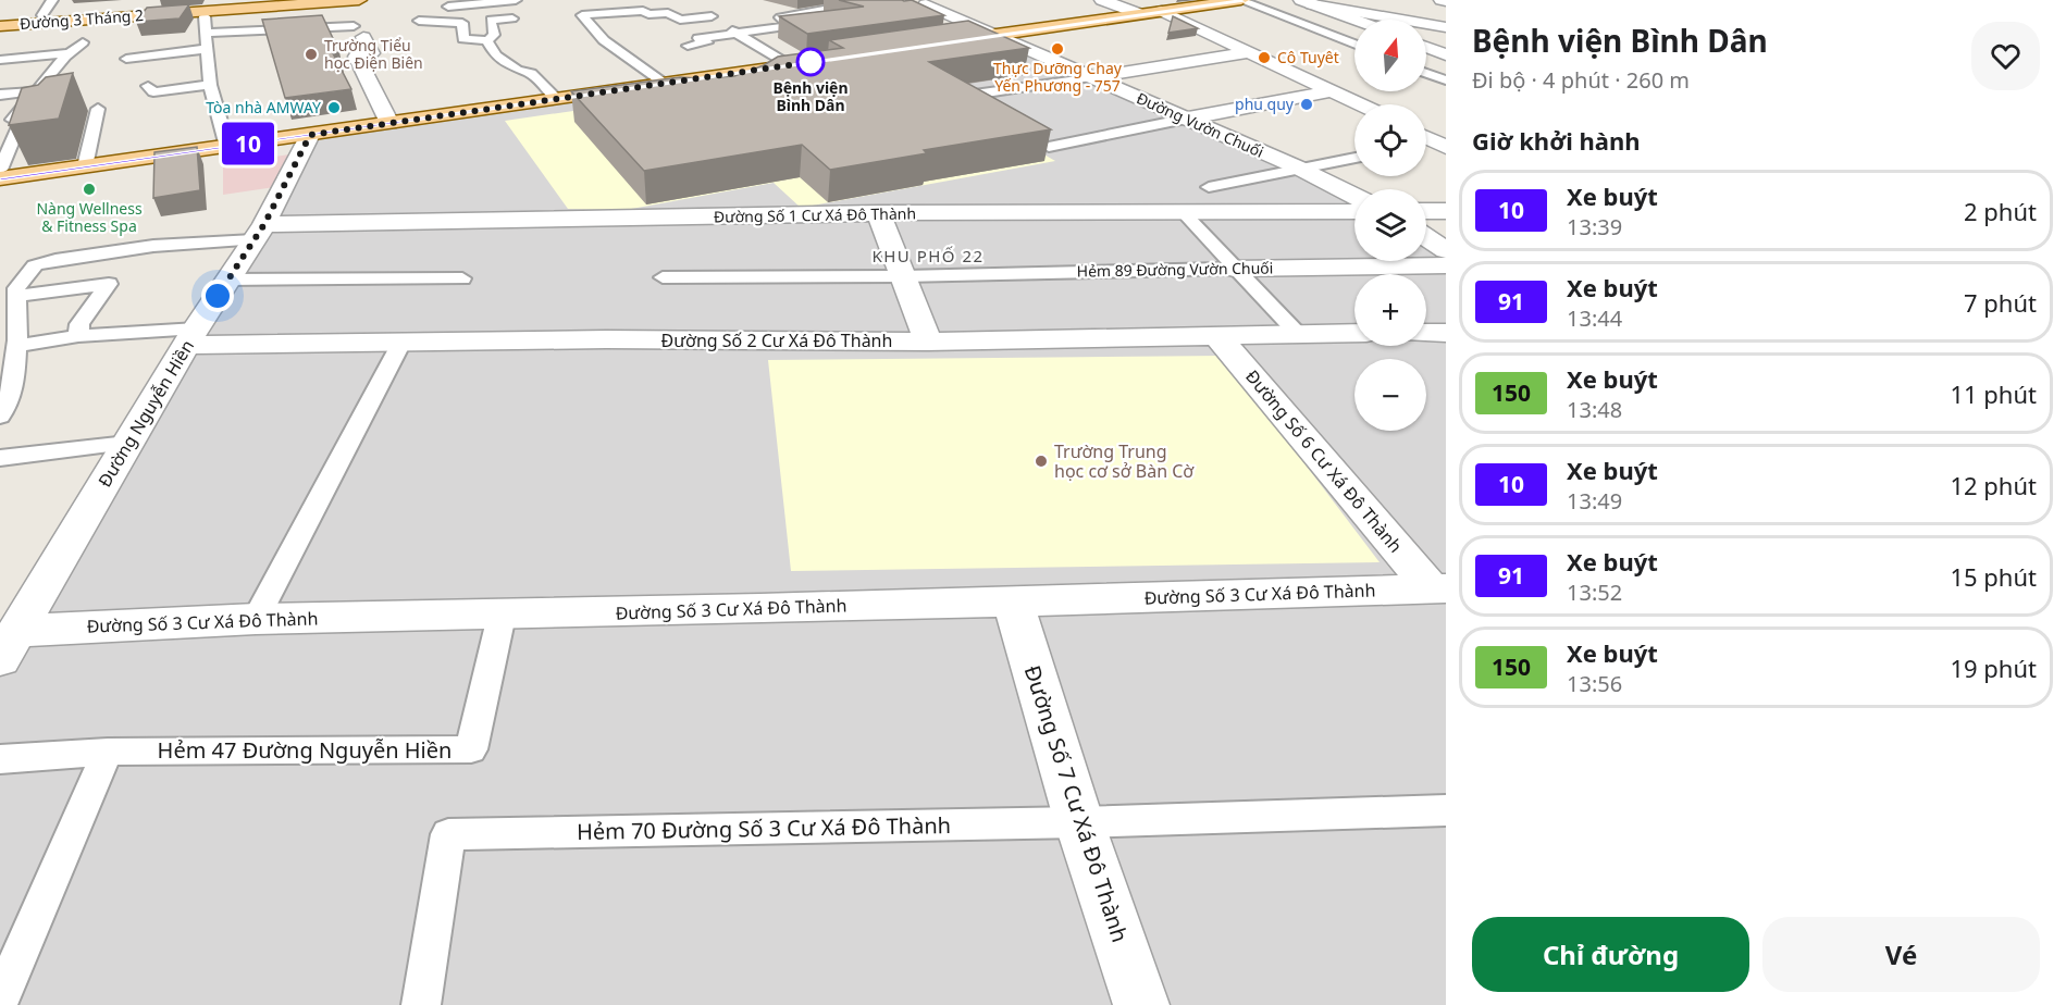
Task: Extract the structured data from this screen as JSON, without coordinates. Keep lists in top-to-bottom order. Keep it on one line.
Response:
{"streets":{"main road":["Đường 3 Tháng 2"],"street":["Đường Vườn Chuối","Ðường Số 1 Cư Xá Đô Thành","Hẻm 89 Đường Vườn Chuối","Ðường Số 2 Cư Xá Đô Thành","Đường Nguyễn Hiền","Đường Số 6 Cư Xá Đô Thành","Ðường Số 3 Cư Xá Đô Thành","Đường Số 7 Cư Xá Đô Thành"],"lane":["Hẻm 47 Đường Nguyễn Hiền","Hẻm 70 Ðường Số 3 Cư Xá Đô Thành"]},"crossings":[["Ðường Số 1 Cư Xá Đô Thành","Đường Nguyễn Hiền"],["Ðường Số 2 Cư Xá Đô Thành","Đường Nguyễn Hiền"],["Ðường Số 2 Cư Xá Đô Thành","Đường Số 6 Cư Xá Đô Thành"],["Đường Nguyễn Hiền","Ðường Số 3 Cư Xá Đô Thành"],["Đường Số 6 Cư Xá Đô Thành","Ðường Số 3 Cư Xá Đô Thành"],["Ðường Số 3 Cư Xá Đô Thành","Hẻm 47 Đường Nguyễn Hiền"],["Ðường Số 3 Cư Xá Đô Thành","Đường Số 7 Cư Xá Đô Thành"],["Đường Số 7 Cư Xá Đô Thành","Hẻm 70 Ðường Số 3 Cư Xá Đô Thành"]],"districts":["KHU PHỐ 22"],"places":["Thực Dưỡng Chay Yến Phương - 757","Trường Tiểu học Điện Biên","Cô Tuyêt","Bệnh viện Bình Dân","phu quy","Tòa nhà AMWAY","Nàng Wellness & Fitness Spa","Trường Trung học cơ sở Bàn Cờ"],"lines":["bus line 10"],"north":"top","page":{"on_map":"10","heading":[["Bệnh viện Bình Dân","Đi bộ · 4 phút · 260 m"],"Giờ khởi hành"],"map_buttons":["+","−"],"list":[{"mark":"10","name":"Xe buýt","note":"13:39","value":"2 phút"},{"mark":"91","name":"Xe buýt","note":"13:44","value":"7 phút"},{"mark":"150","name":"Xe buýt","note":"13:48","value":"11 phút"},{"mark":"10","name":"Xe buýt","note":"13:49","value":"12 phút"},{"mark":"91","name":"Xe buýt","note":"13:52","value":"15 phút"},{"mark":"150","name":"Xe buýt","note":"13:56","value":"19 phút"}],"buttons":["Chỉ đường","Vé"]}}
